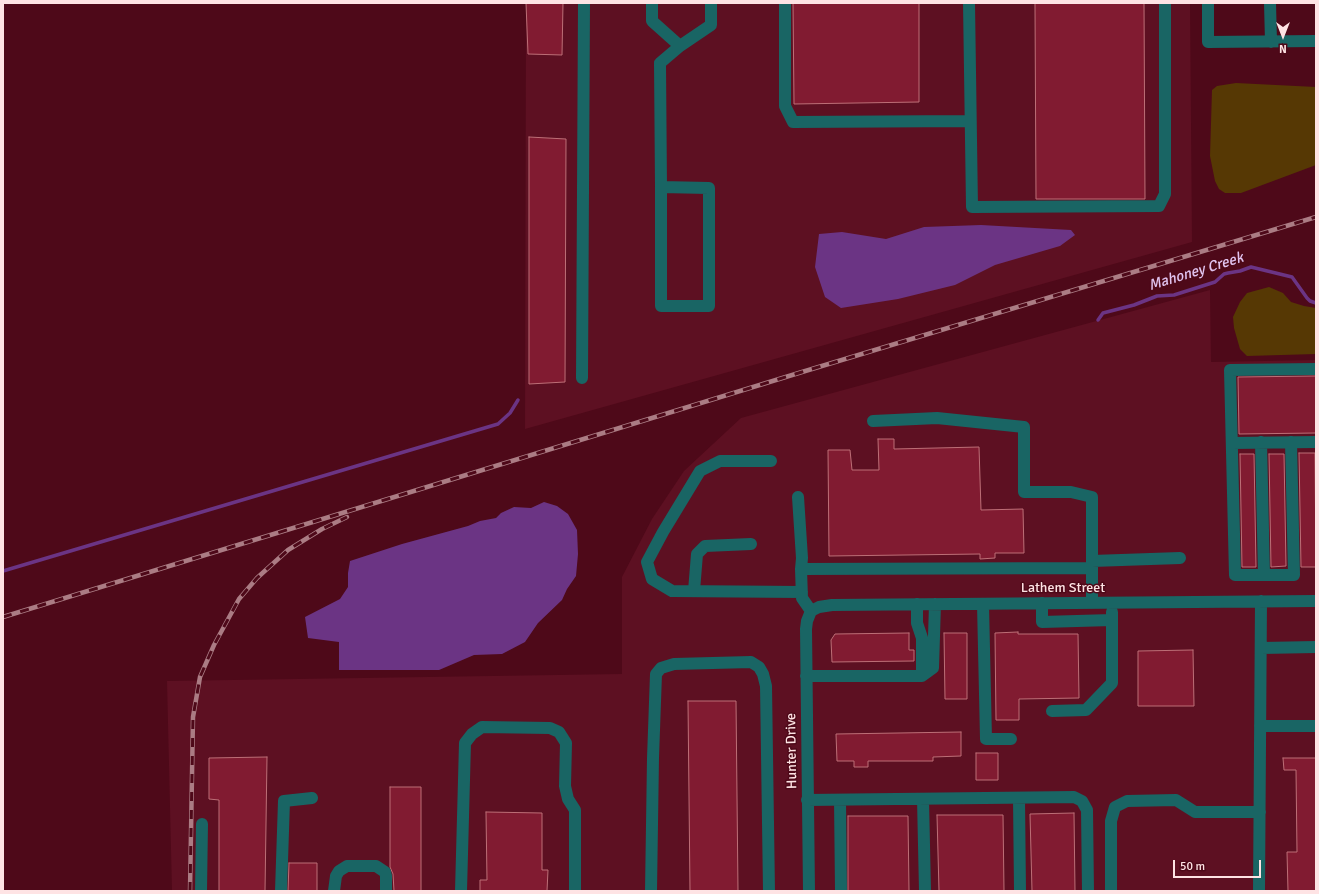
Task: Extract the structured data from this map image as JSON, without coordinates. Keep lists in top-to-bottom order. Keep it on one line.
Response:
{"streets":{"street":["Lathem Street","Hunter Drive"]},"crossings":[["Lathem Street","Hunter Drive"]],"water":["Mahoney Creek"],"scale_bar":"50 m","north":"bottom"}
